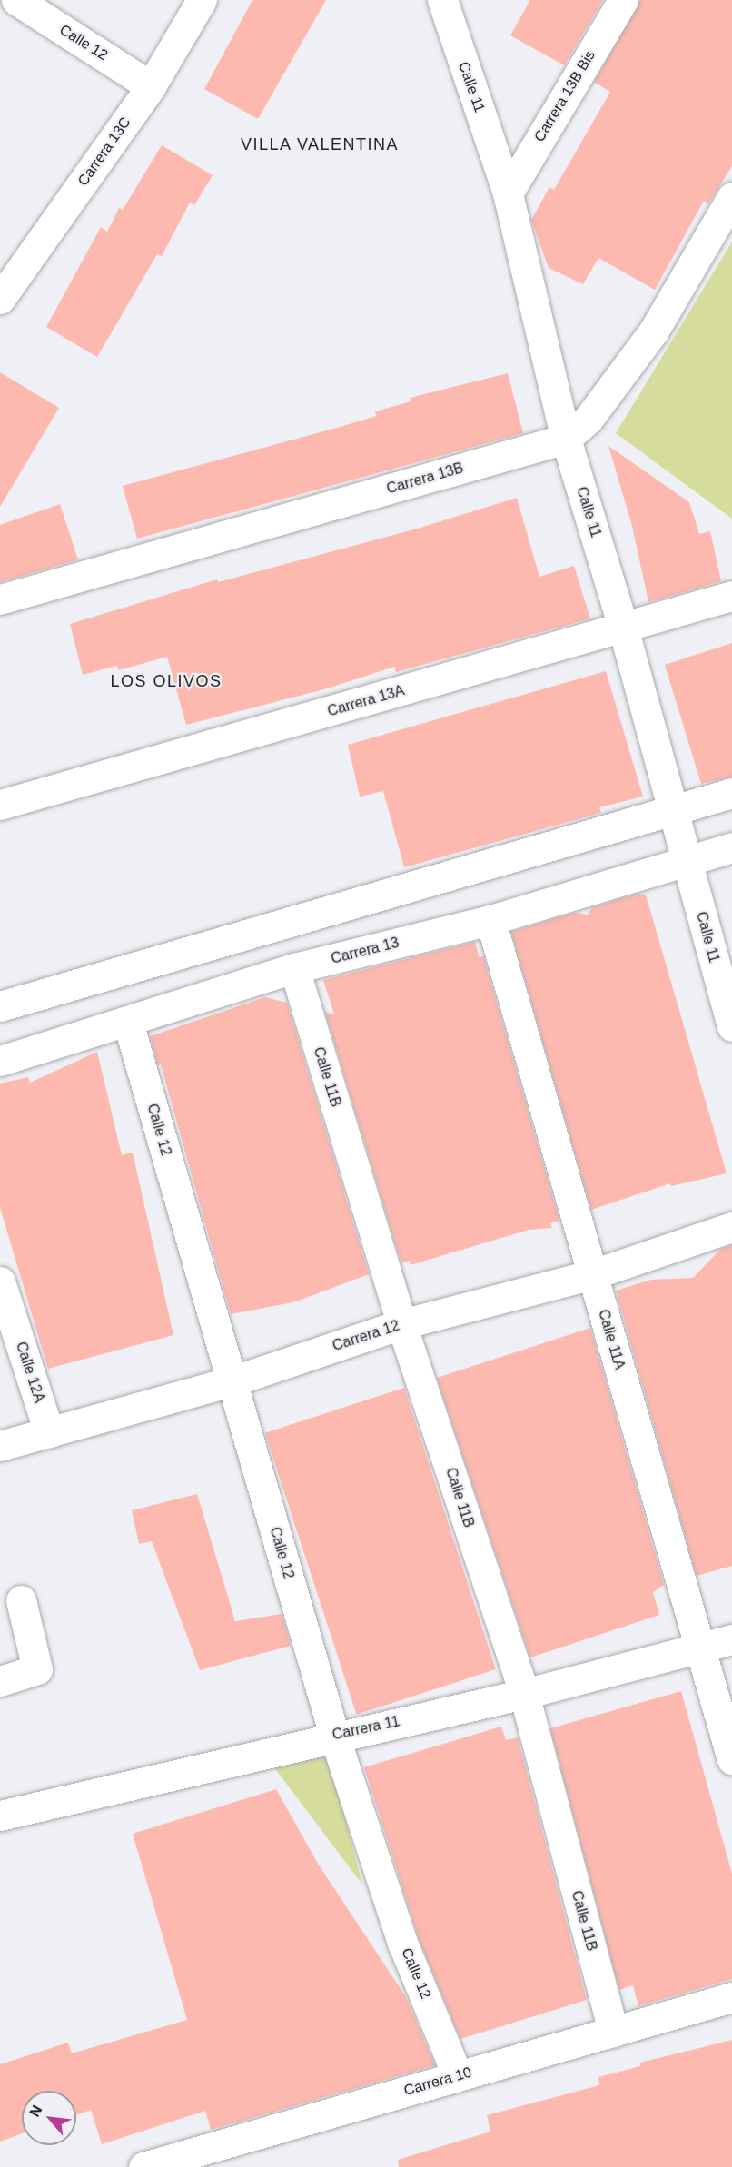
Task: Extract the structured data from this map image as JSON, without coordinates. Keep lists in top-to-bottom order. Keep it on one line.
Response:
{"streets":{"street":["Calle 12","Calle 11","Carrera 13B Bis","Carrera 13C","Carrera 13B","Carrera 13A","Carrera 13","Calle 11B","Carrera 12","Calle 11A","Calle 12A","Carrera 11","Carrera 10"]},"crossings":[["Calle 12","Carrera 13C"],["Calle 12","Carrera 13"],["Calle 12","Carrera 12"],["Calle 12","Carrera 11"],["Calle 12","Carrera 10"],["Calle 11","Carrera 13B Bis"],["Calle 11","Carrera 13B"],["Calle 11","Carrera 13A"],["Calle 11","Carrera 13"],["Carrera 13","Calle 11B"],["Carrera 13","Calle 11A"],["Calle 11B","Carrera 12"],["Calle 11B","Carrera 11"],["Calle 11B","Carrera 10"],["Carrera 12","Calle 11A"],["Carrera 12","Calle 12A"],["Calle 11A","Carrera 11"]],"districts":["VILLA VALENTINA","LOS OLIVOS"],"north":"top left"}
